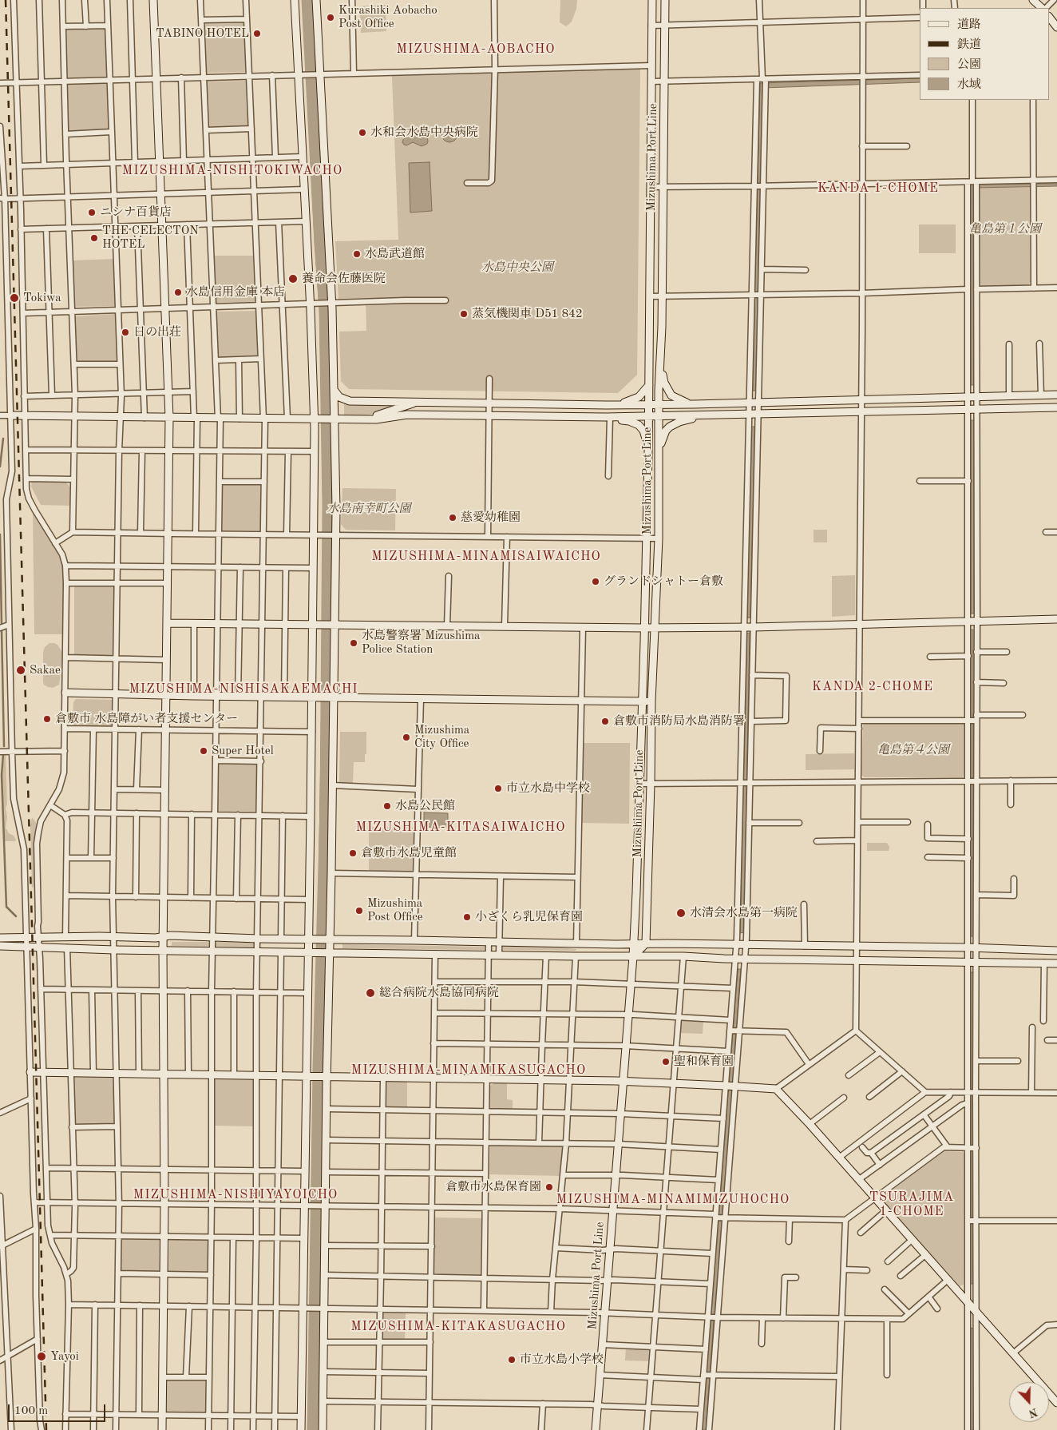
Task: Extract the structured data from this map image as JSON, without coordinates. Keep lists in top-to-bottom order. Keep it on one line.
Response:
{"streets":{"street":["Mizushima Port Line"]},"districts":["MIZUSHIMA-AOBACHO","MIZUSHIMA-NISHITOKIWACHO","KANDA 1-CHOME","MIZUSHIMA-MINAMISAIWAICHO","KANDA 2-CHOME","MIZUSHIMA-NISHISAKAEMACHI","MIZUSHIMA-KITASAIWAICHO","MIZUSHIMA-MINAMIKASUGACHO","MIZUSHIMA-NISHIYAYOICHO","TSURAJIMA 1-CHOME","MIZUSHIMA-MINAMIMIZUHOCHO","MIZUSHIMA-KITAKASUGACHO"],"parks":["亀島第１公園","水島中央公園","水島南幸町公園","亀島第４公園"],"places":["Kurashiki Aobacho Post Office","TABINO HOTEL","水和会水島中央病院","ニシナ百貨店","THE CELECTON HOTEL","水島武道館","養命会佐藤医院","水島信用金庫 本店","Tokiwa","蒸気機関車 D51 842","日の出荘","慈愛幼稚園","グランドシャトー倉敷","水島警察署 Mizushima Police Station","Sakae","倉敷市 水島障がい者支援センター","倉敷市消防局水島消防署","Mizushima City Office","Super Hotel","市立水島中学校","水島公民館","倉敷市水島児童館","Mizushima Post Office","水清会水島第一病院","小ざくら乳児保育園","総合病院水島協同病院","聖和保育園","倉敷市水島保育園","Yayoi","市立水島小学校"],"legend":["道路","鉄道","公園","水域"],"scale_bar":"100 m","north":"bottom"}
